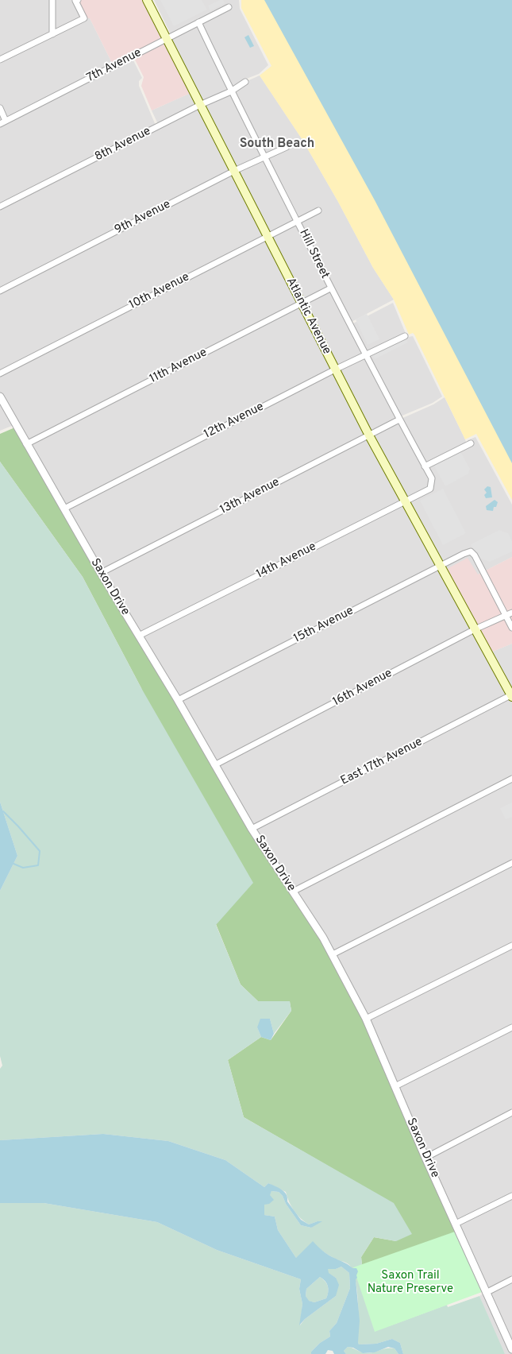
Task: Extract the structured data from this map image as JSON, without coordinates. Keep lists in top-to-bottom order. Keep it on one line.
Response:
{"streets":{"main road":["Atlantic Avenue"],"street":["7th Avenue","8th Avenue","9th Avenue","Hill Street","10th Avenue","11th Avenue","12th Avenue","13th Avenue","14th Avenue","Saxon Drive","15th Avenue","16th Avenue","East 17th Avenue"]},"crossings":[["7th Avenue","Hill Street"],["7th Avenue","Atlantic Avenue"],["8th Avenue","Hill Street"],["8th Avenue","Atlantic Avenue"],["9th Avenue","Hill Street"],["9th Avenue","Atlantic Avenue"],["Hill Street","10th Avenue"],["Hill Street","11th Avenue"],["Hill Street","12th Avenue"],["Hill Street","13th Avenue"],["Hill Street","14th Avenue"],["10th Avenue","Atlantic Avenue"],["Atlantic Avenue","11th Avenue"],["Atlantic Avenue","12th Avenue"],["Atlantic Avenue","13th Avenue"],["Atlantic Avenue","14th Avenue"],["Atlantic Avenue","15th Avenue"],["Atlantic Avenue","16th Avenue"],["Atlantic Avenue","East 17th Avenue"],["11th Avenue","Saxon Drive"],["12th Avenue","Saxon Drive"],["13th Avenue","Saxon Drive"],["14th Avenue","Saxon Drive"],["Saxon Drive","15th Avenue"],["Saxon Drive","16th Avenue"],["Saxon Drive","East 17th Avenue"],["15th Avenue","16th Avenue"]],"districts":["South Beach"],"parks":["Saxon Trail Nature Preserve"]}
